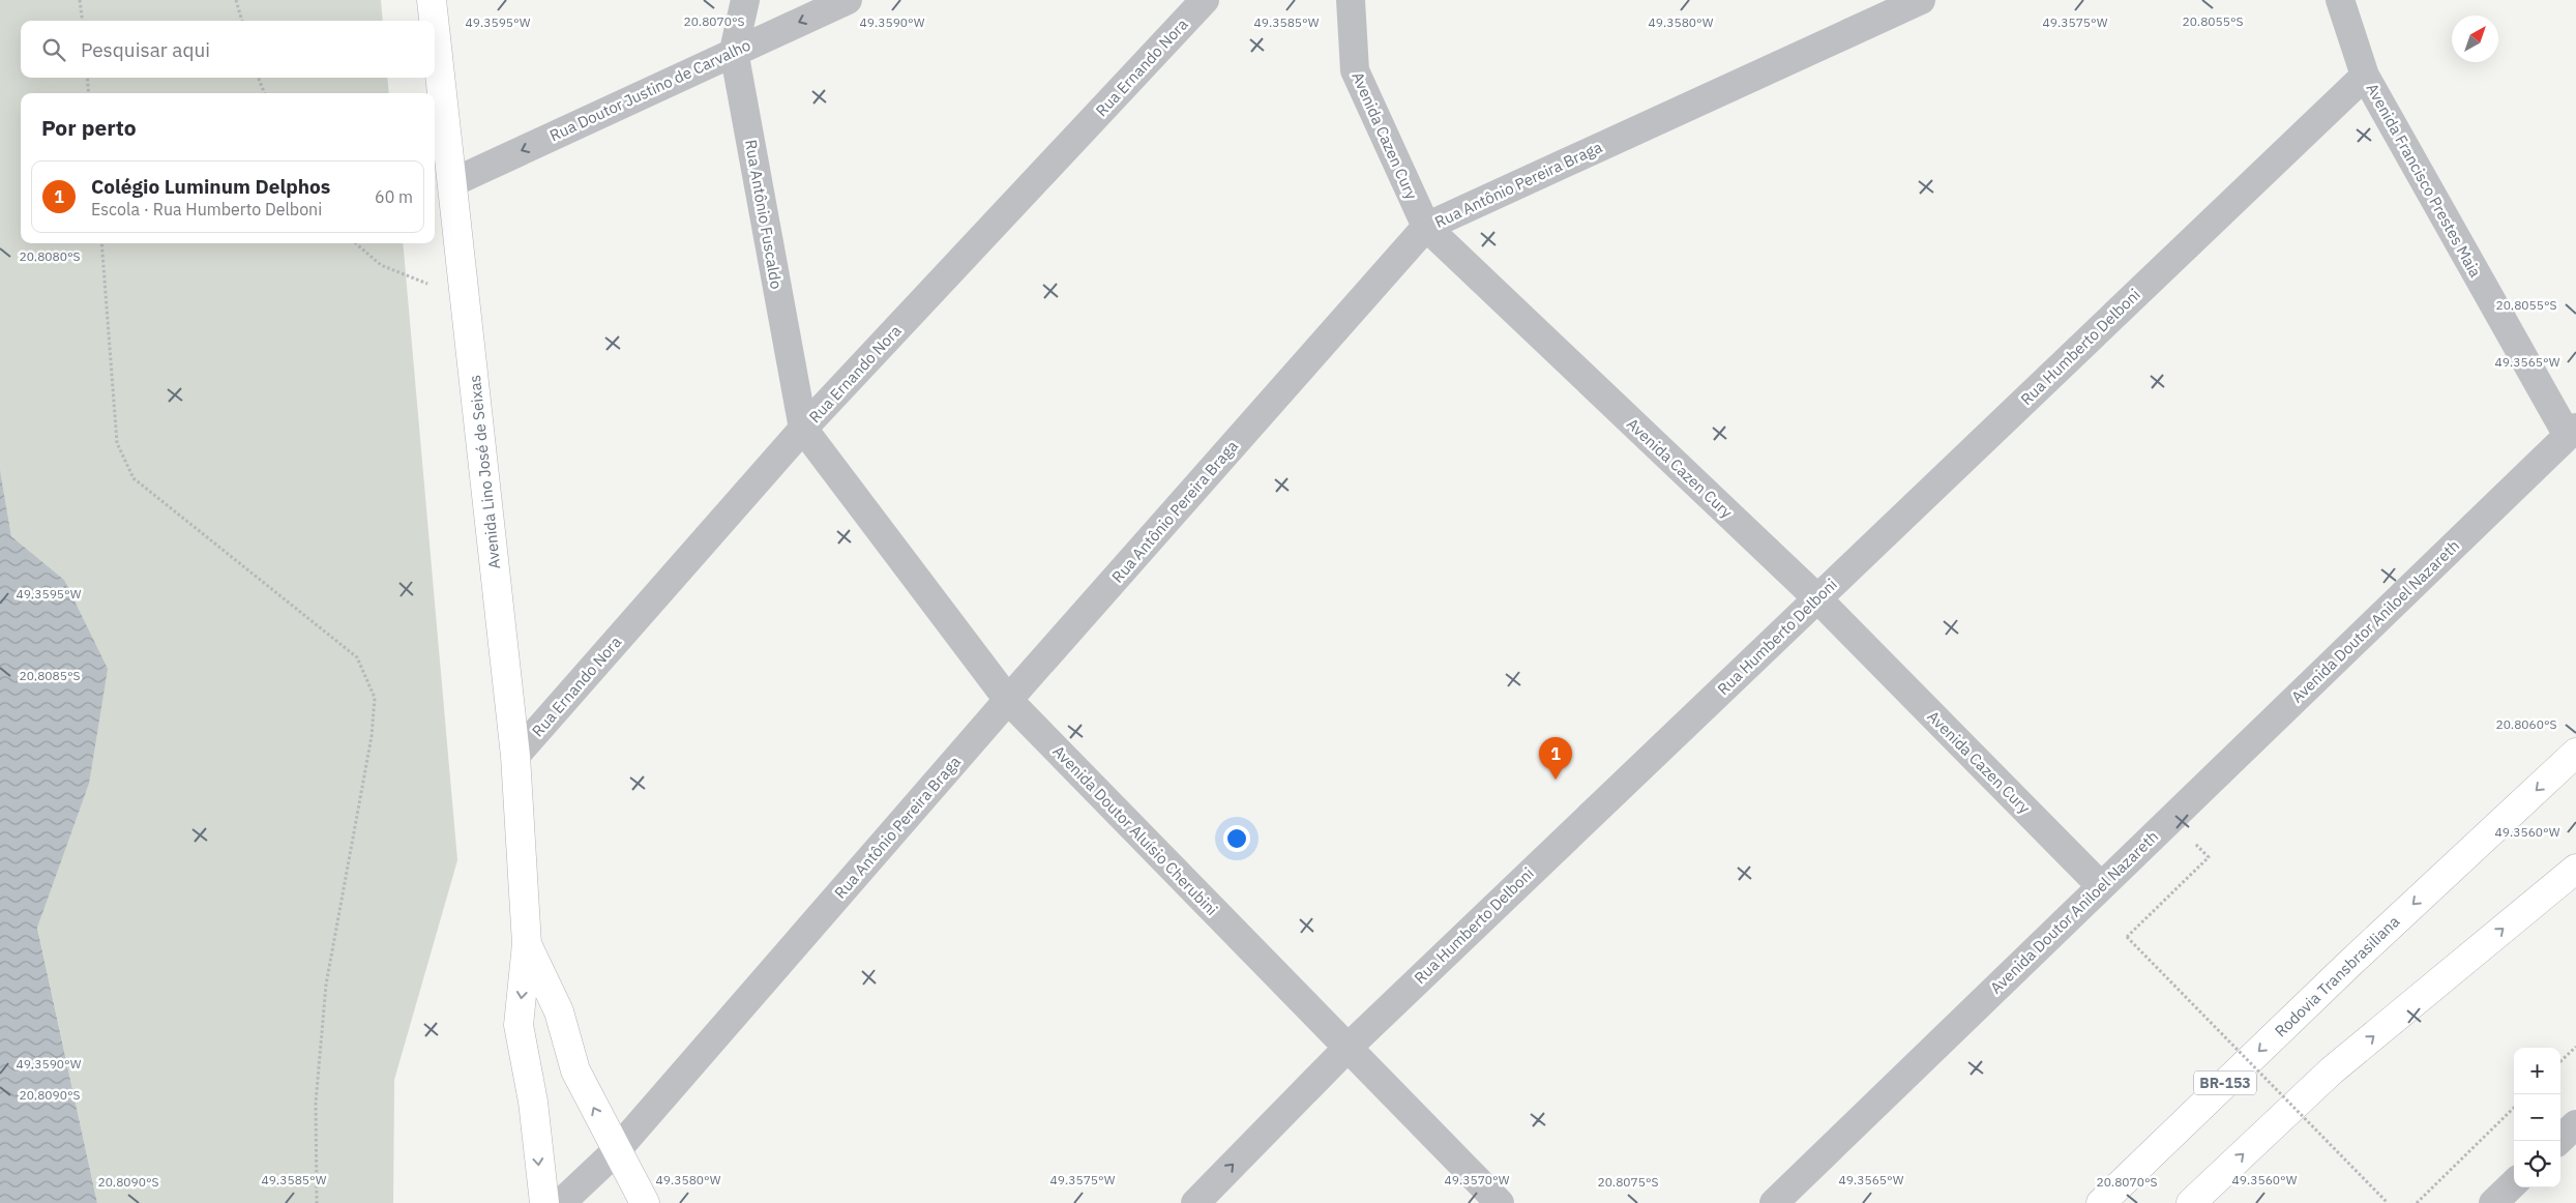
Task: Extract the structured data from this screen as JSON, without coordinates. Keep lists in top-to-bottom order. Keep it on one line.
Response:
{"streets":{"main road":["Avenida Lino José de Seixas","Rodovia Transbrasiliana","BR-153"],"street":["Rua Ernando Nora","Rua Doutor Justino de Carvalho","Avenida Cazen Cury","Avenida Francisco Prestes Maia","Rua Antônio Pereira Braga","Rua Antônio Fuscaldo","Rua Humberto Delboni","Avenida Doutor Aniloel Nazareth","Avenida Doutor Aluísio Cherubini"]},"crossings":[["Rua Ernando Nora","Rua Antônio Fuscaldo"],["Rua Ernando Nora","Avenida Lino José de Seixas"],["Rua Ernando Nora","Avenida Doutor Aluísio Cherubini"],["Rua Doutor Justino de Carvalho","Rua Antônio Fuscaldo"],["Rua Doutor Justino de Carvalho","Avenida Lino José de Seixas"],["Avenida Cazen Cury","Rua Antônio Pereira Braga"],["Avenida Cazen Cury","Rua Humberto Delboni"],["Avenida Cazen Cury","Avenida Doutor Aniloel Nazareth"],["Avenida Francisco Prestes Maia","Rua Humberto Delboni"],["Avenida Francisco Prestes Maia","Avenida Doutor Aniloel Nazareth"],["Rua Antônio Pereira Braga","Avenida Lino José de Seixas"],["Rua Antônio Pereira Braga","Avenida Doutor Aluísio Cherubini"],["Rua Antônio Fuscaldo","Avenida Doutor Aluísio Cherubini"],["Rua Humberto Delboni","Avenida Doutor Aluísio Cherubini"]],"one_way":["Rua Doutor Justino de Carvalho"],"north":"top right","page":{"search":"Pesquisar aqui","heading":"Por perto","list":[{"mark":"1","name":"Colégio Luminum Delphos","note":"Escola · Rua Humberto Delboni","value":"60 m"}],"pins":"1","map_buttons":["+","−"]},"coordinates":["20.8055°S","20.8070°S","49.3595°W","49.3590°W","49.3585°W","49.3580°W","49.3575°W","20.8080°S","49.3565°W","20.8085°S","20.8060°S","49.3560°W","20.8090°S","49.3570°W","20.8075°S"]}
